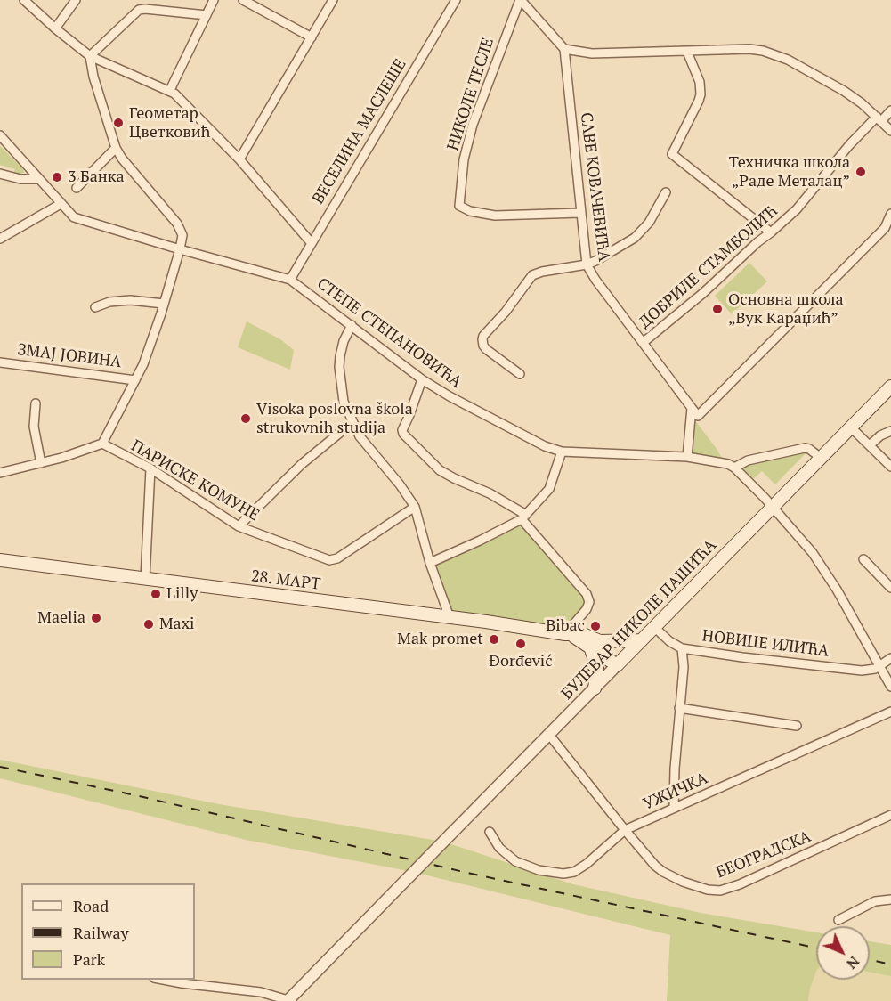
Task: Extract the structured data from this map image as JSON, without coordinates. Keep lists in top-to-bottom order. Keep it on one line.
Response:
{"streets":{"main road":["28. МАРТ","БУЛЕВАР НИКОЛЕ ПАШИЋА"],"street":["НИКОЛЕ ТЕСЛЕ","ВЕСЕЛИНА МАСЛЕШЕ","САВЕ КОВАЧЕВИЋА","ДОБРИЛЕ СТАМБОЛИЋ","СТЕПЕ СТЕПАНОВИЋА","ЗМАЈ ЈОВИНА","ПАРИСКЕ КОМУНЕ","НОВИЦЕ ИЛИЋА","УЖИЧКА","БЕОГРАДСКА"]},"crossings":[["НИКОЛЕ ТЕСЛЕ","САВЕ КОВАЧЕВИЋА"],["ВЕСЕЛИНА МАСЛЕШЕ","СТЕПЕ СТЕПАНОВИЋА"],["САВЕ КОВАЧЕВИЋА","ДОБРИЛЕ СТАМБОЛИЋ"],["СТЕПЕ СТЕПАНОВИЋА","БУЛЕВАР НИКОЛЕ ПАШИЋА"],["СТЕПЕ СТЕПАНОВИЋА","НОВИЦЕ ИЛИЋА"],["28. МАРТ","БУЛЕВАР НИКОЛЕ ПАШИЋА"],["БУЛЕВАР НИКОЛЕ ПАШИЋА","НОВИЦЕ ИЛИЋА"],["БУЛЕВАР НИКОЛЕ ПАШИЋА","БЕОГРАДСКА"],["УЖИЧКА","БЕОГРАДСКА"]],"places":["Геометар Цветковић","Техничка школа „Раде Металац”","3 Банка","Основна школа „Вук Караџић”","Visoka poslovna škola strukovnih studija","Lilly","Maelia","Maxi","Bibac","Mak promet","Đorđević"],"legend":["Road","Railway","Park"],"north":"bottom right"}
